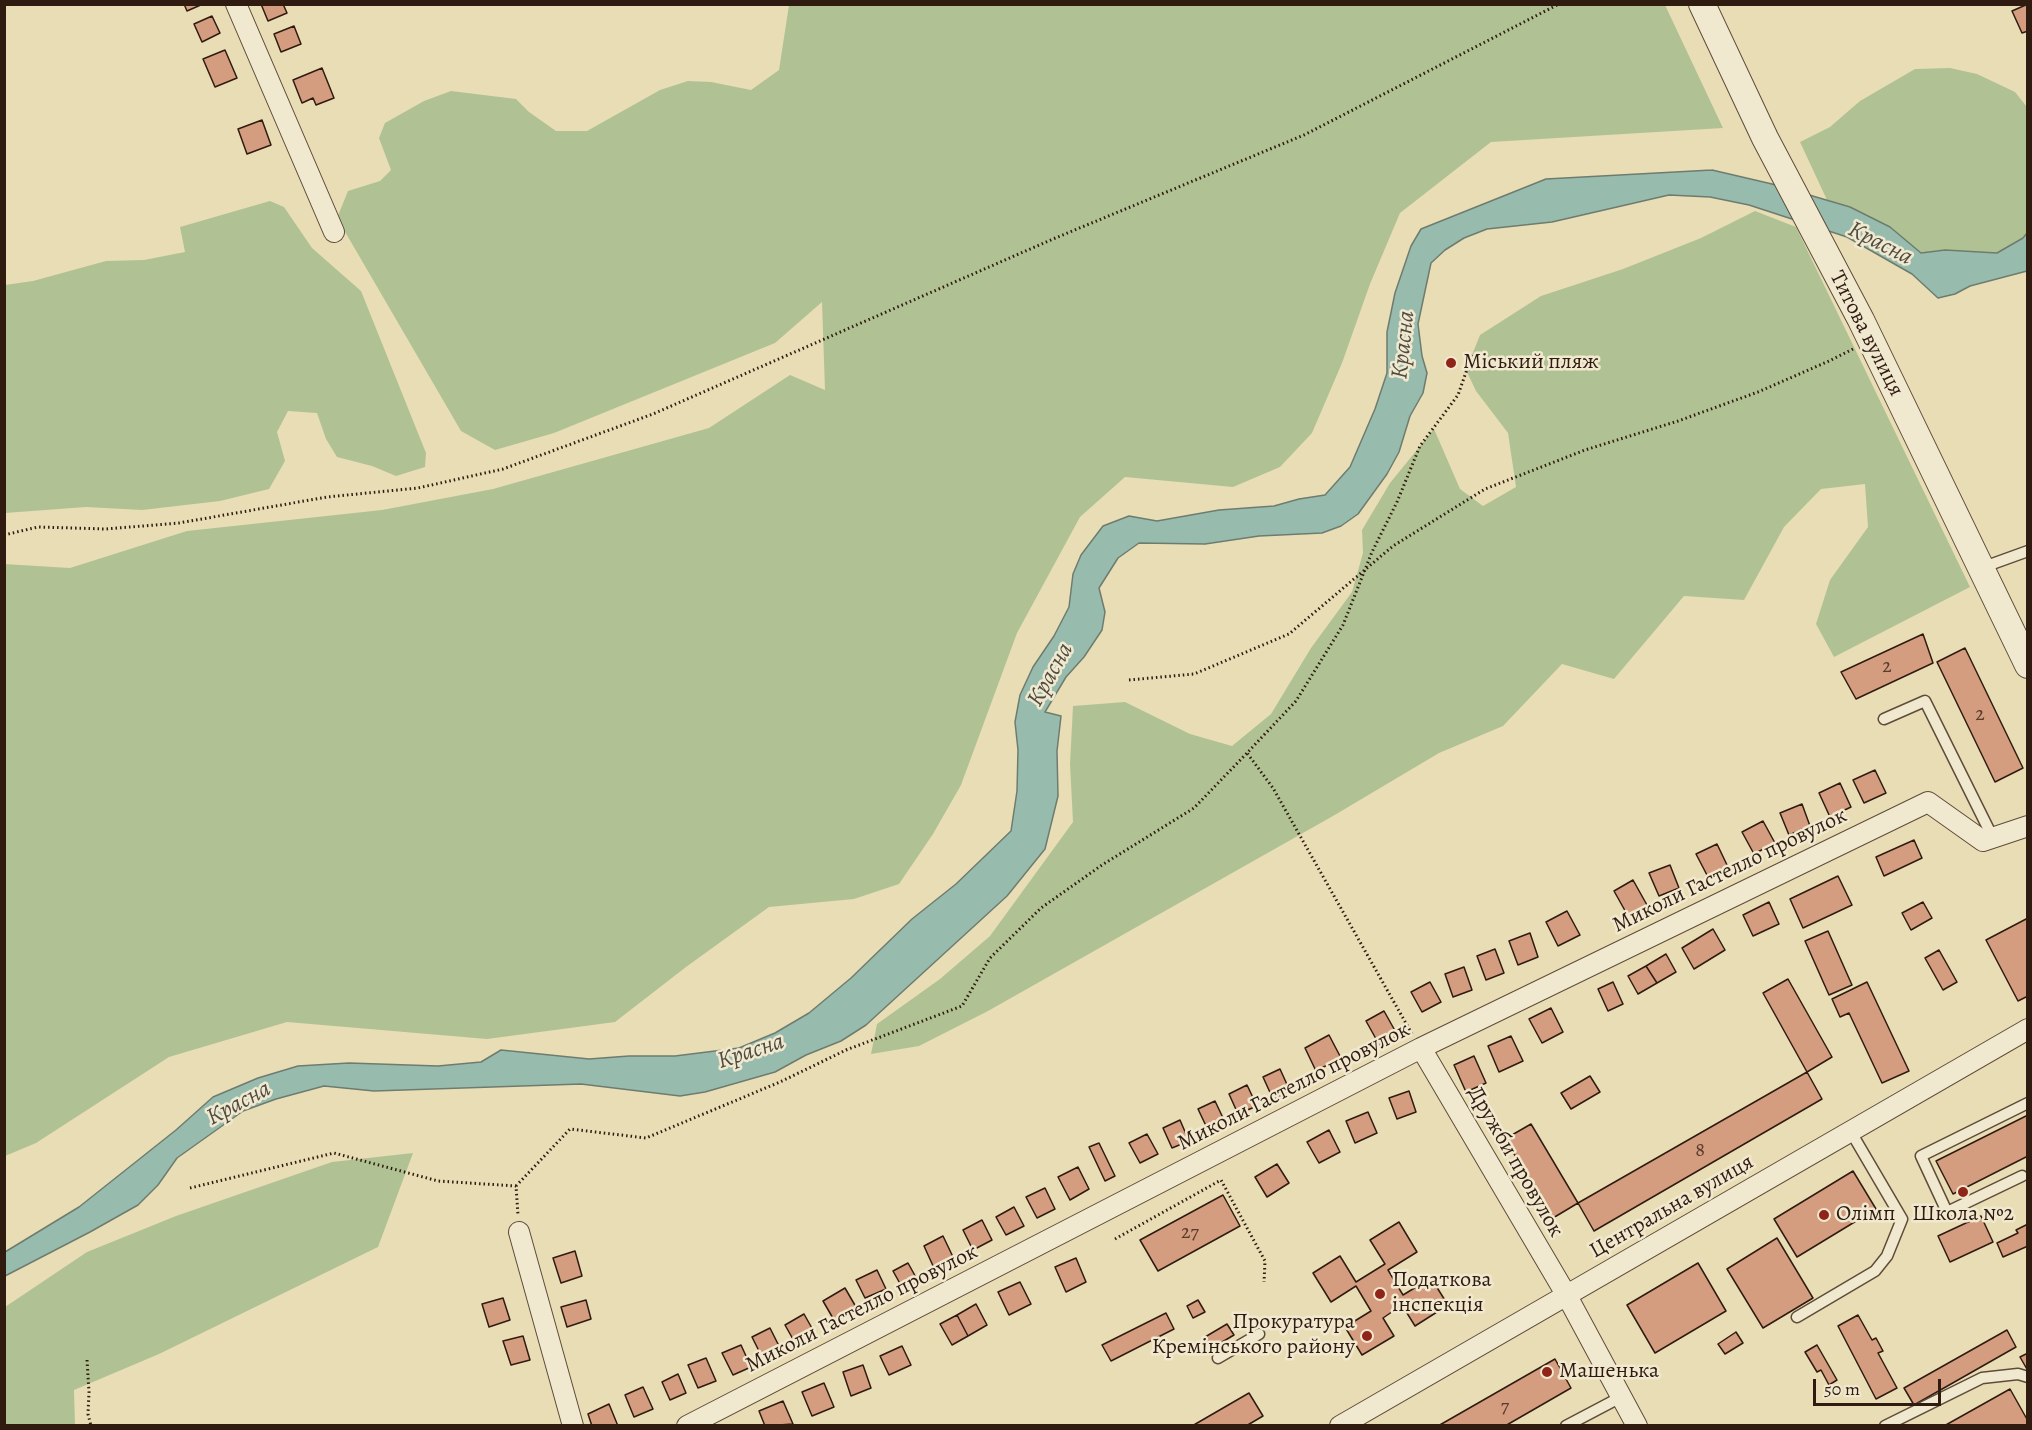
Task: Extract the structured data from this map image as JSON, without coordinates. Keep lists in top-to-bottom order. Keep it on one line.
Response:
{"streets":{"street":["Титова вулиця","Миколи Гастелло провулок","Дружби провулок","Центральна вулиця"]},"crossings":[["Миколи Гастелло провулок","Дружби провулок"],["Дружби провулок","Центральна вулиця"]],"water":["Красна"],"places":["Міський пляж","Школа №2","Олімп","Податкова інспекція","Прокуратура Кремінського району","Машенька"],"house_numbers":["2","2","8","27","7"],"scale_bar":"50 m"}
